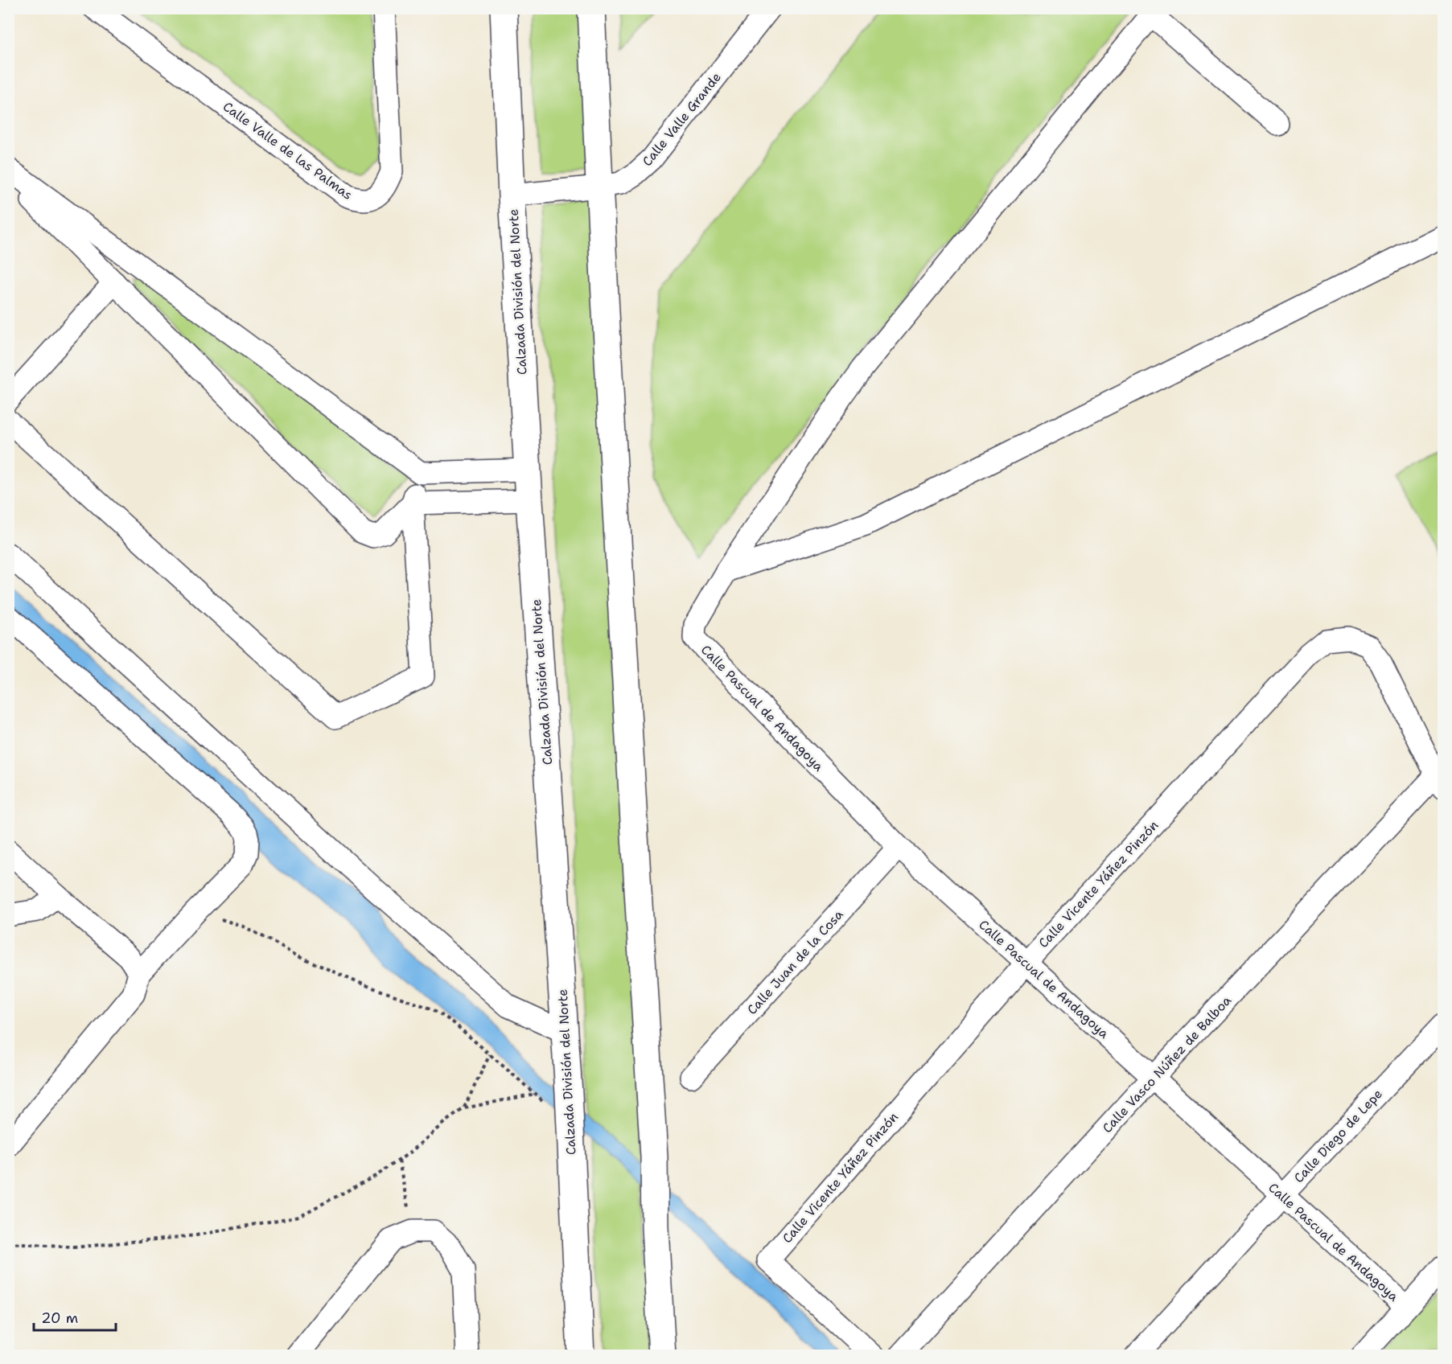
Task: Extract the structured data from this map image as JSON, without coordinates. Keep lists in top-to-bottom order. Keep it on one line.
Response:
{"streets":{"street":["Calle Valle Grande","Calle Valle de las Palmas","Calzada División del Norte","Calle Pascual de Andagoya","Calle Vicente Yáñez Pinzón","Calle Juan de la Cosa","Calle Vasco Núñez de Balboa","Calle Diego de Lepe"]},"crossings":[["Calle Valle Grande","Calzada División del Norte"],["Calle Pascual de Andagoya","Calle Vicente Yáñez Pinzón"],["Calle Pascual de Andagoya","Calle Juan de la Cosa"],["Calle Pascual de Andagoya","Calle Vasco Núñez de Balboa"],["Calle Pascual de Andagoya","Calle Diego de Lepe"],["Calle Vicente Yáñez Pinzón","Calle Vasco Núñez de Balboa"]],"scale_bar":"20 m"}
